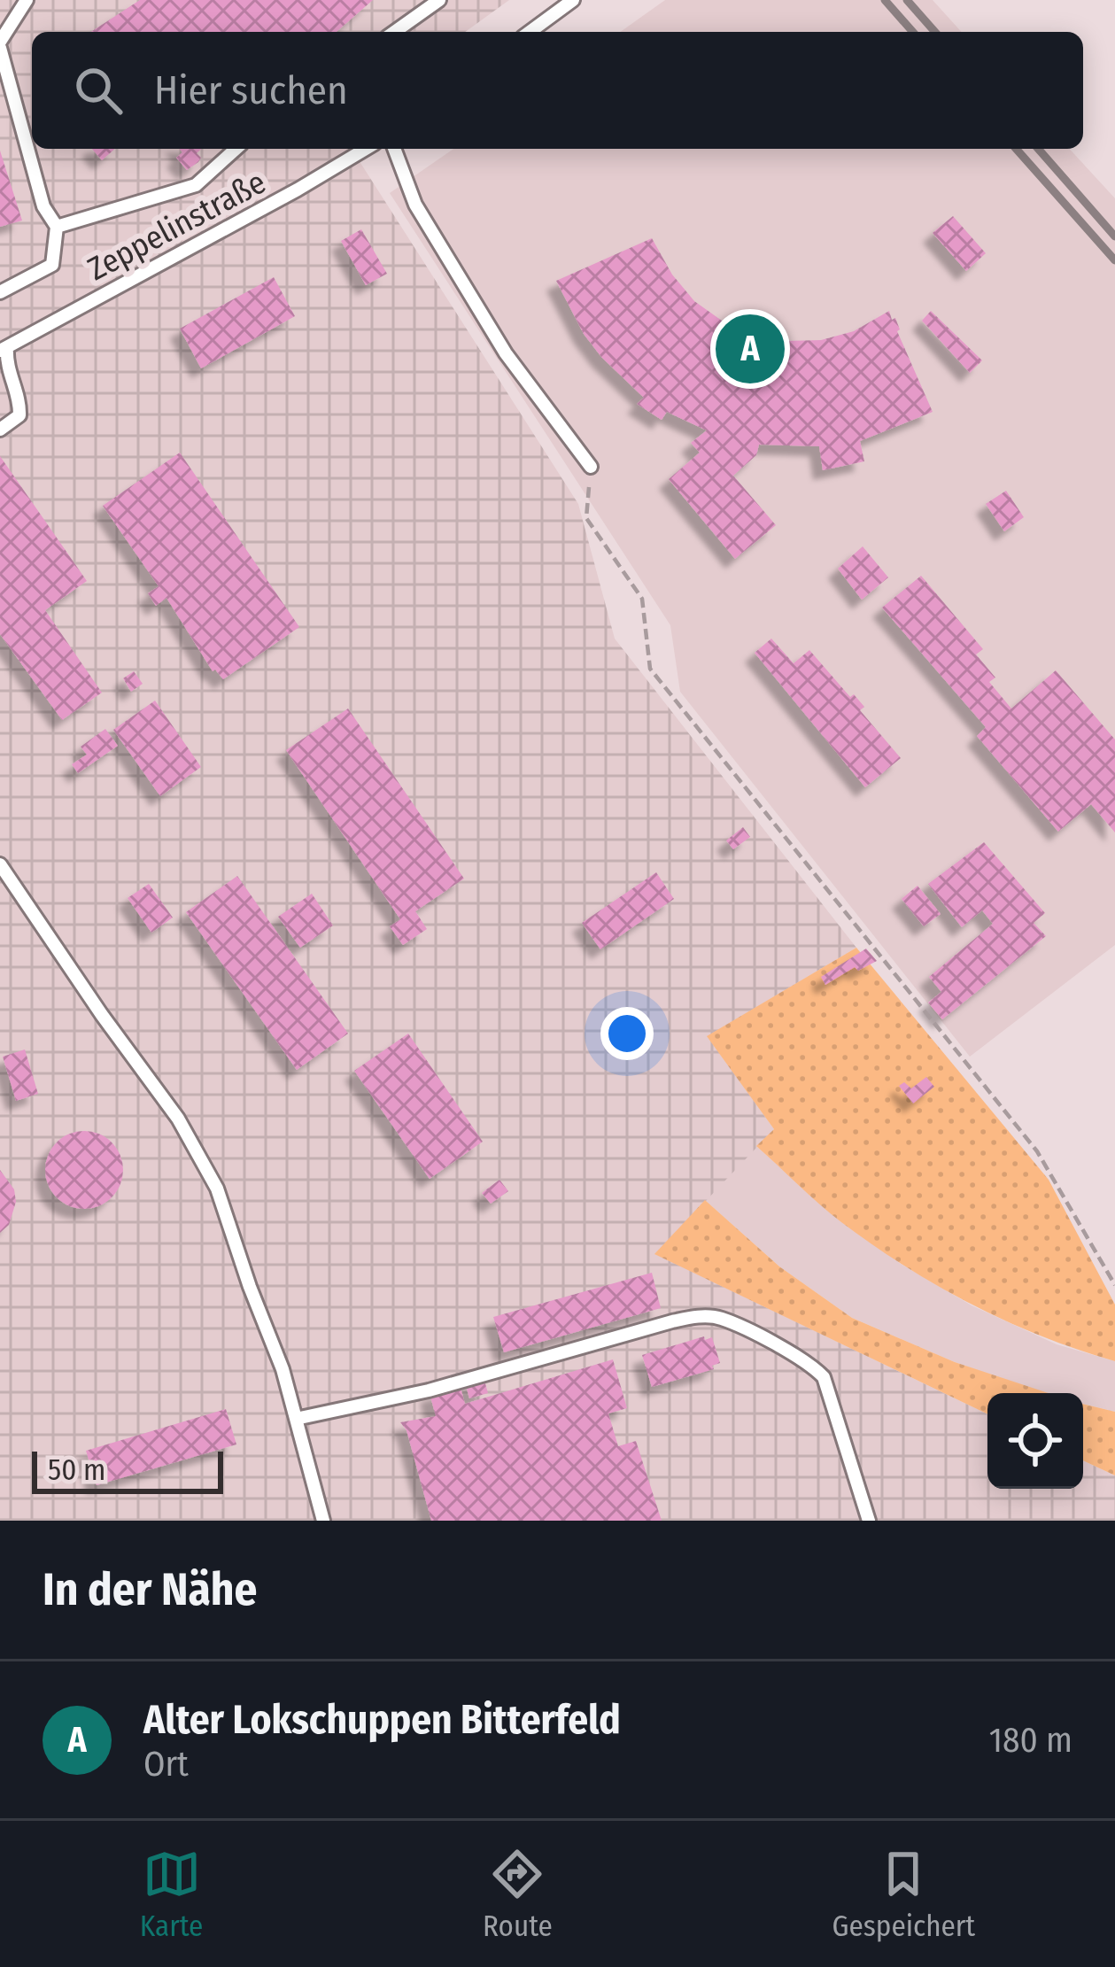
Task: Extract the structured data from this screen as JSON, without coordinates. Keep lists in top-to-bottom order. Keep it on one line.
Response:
{"streets":{"lane":["Zeppelinstraße"]},"scale_bar":"50 m","page":{"search":"Hier suchen","pins":"A","scale":"50 m","heading":"In der Nähe","list":[{"mark":"A","name":"Alter Lokschuppen Bitterfeld","note":"Ort","value":"180 m"}],"nav":["Karte","Route","Gespeichert"]}}
